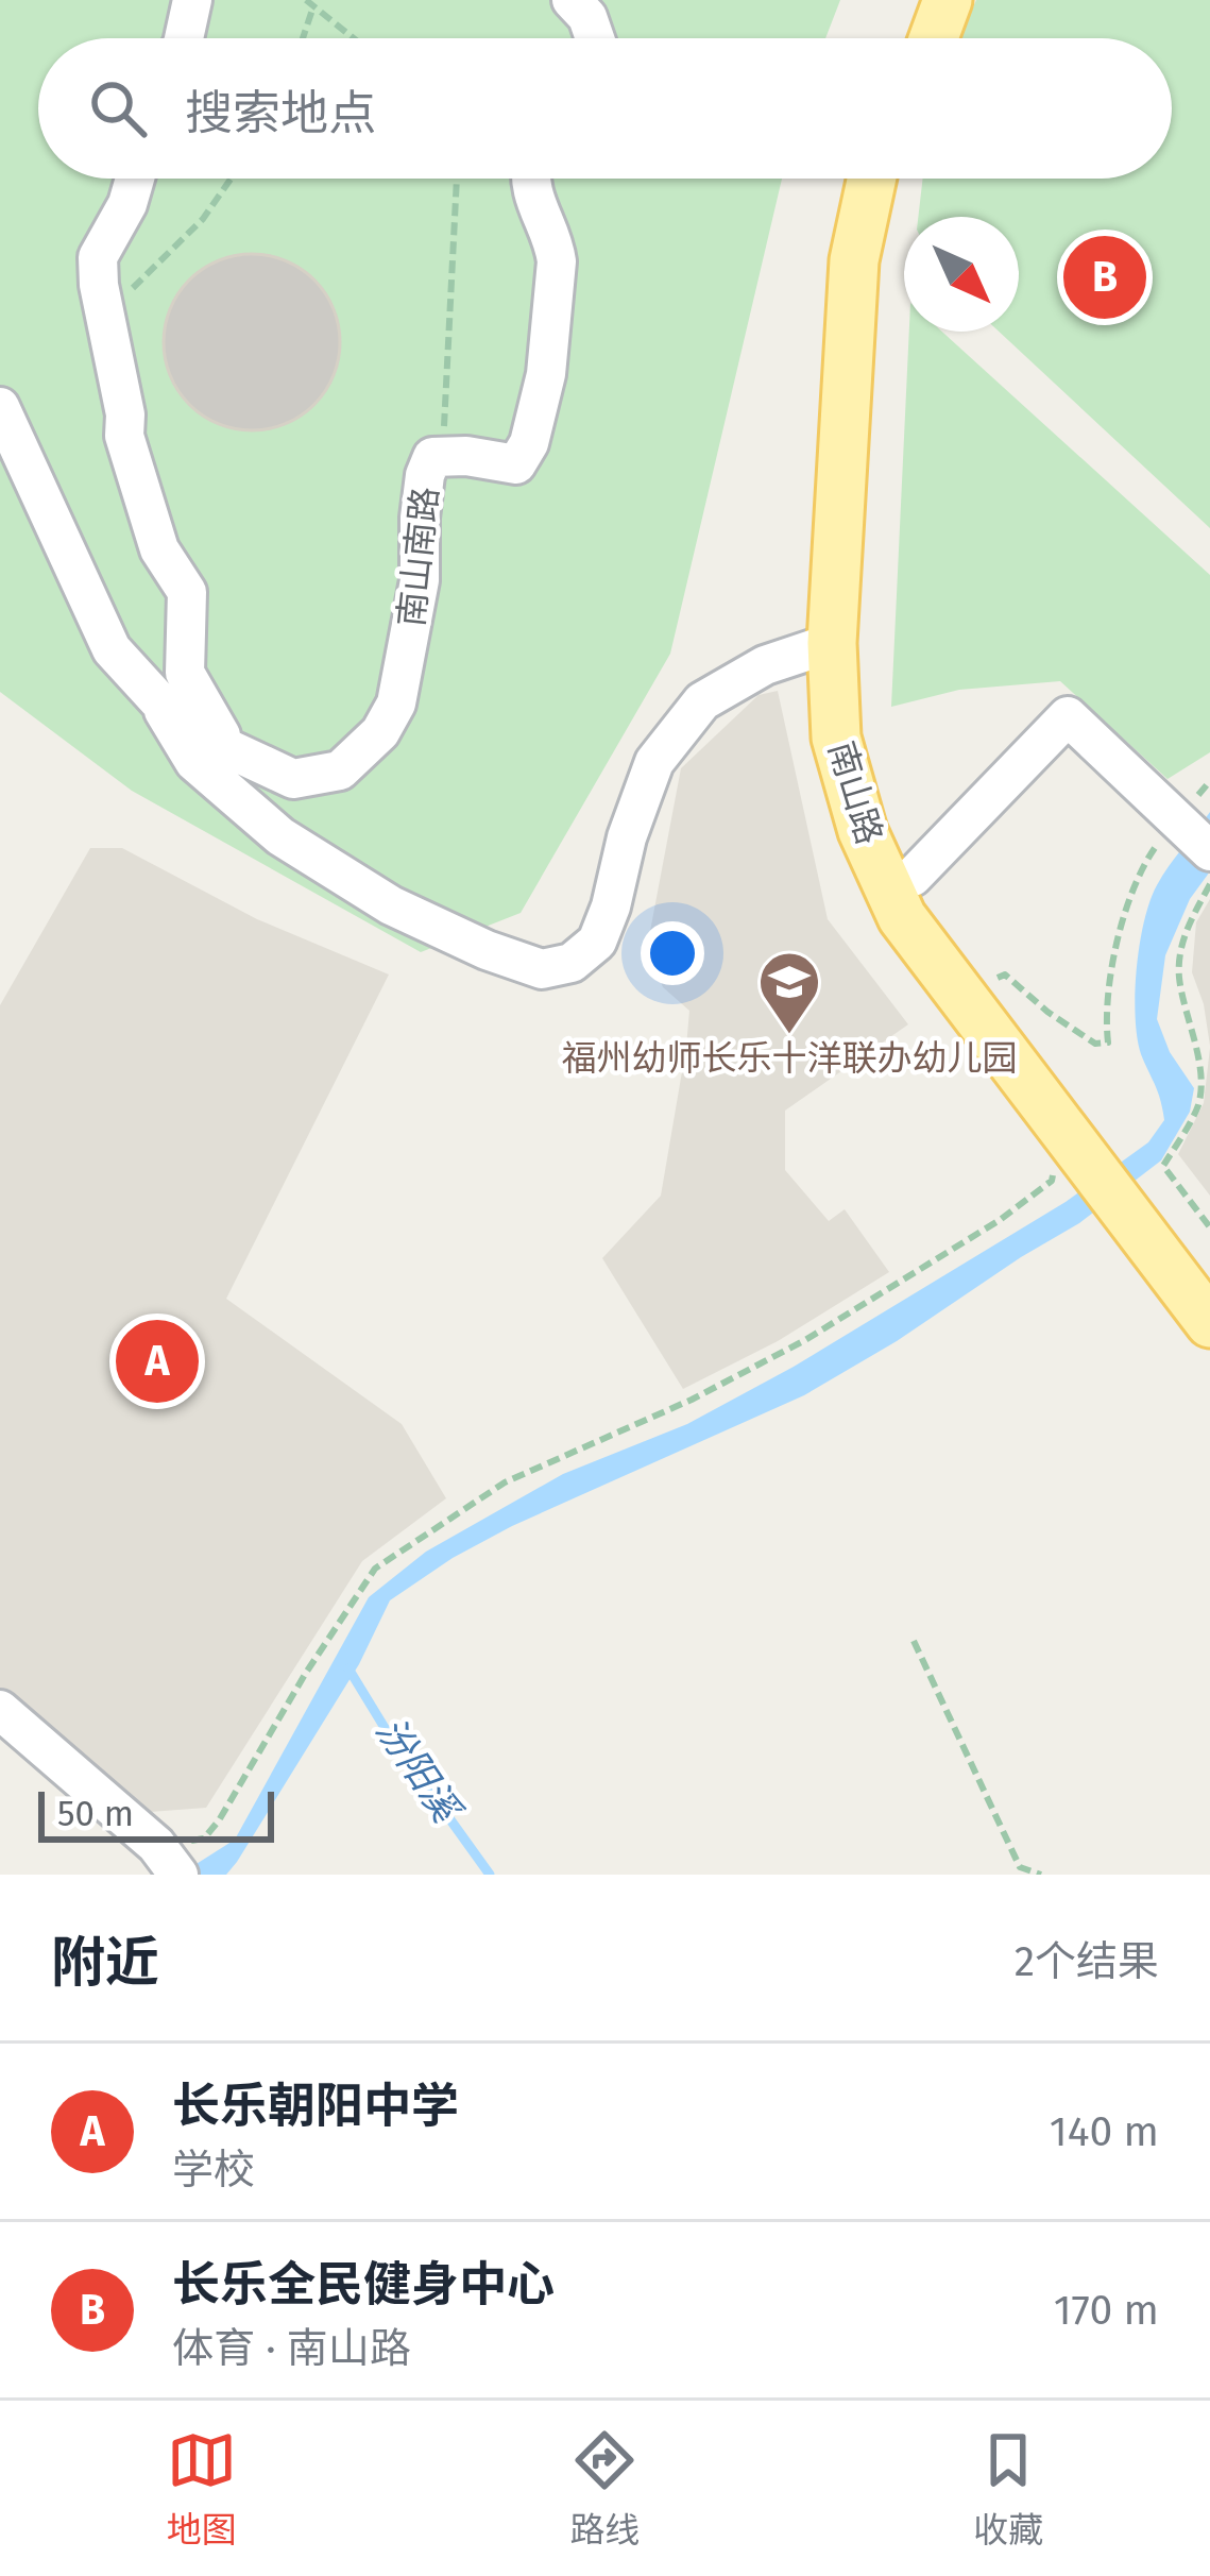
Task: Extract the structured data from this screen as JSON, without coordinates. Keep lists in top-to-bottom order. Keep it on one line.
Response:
{"streets":{"main road":["南山路"],"street":["南山南路"]},"water":["汾阳溪"],"places":{"school or university":["福州幼师长乐十洋联办幼儿园"]},"scale_bar":"50 m","north":"bottom right","page":{"search":"搜索地点","pins":["B","A"],"scale":"50 m","heading":["附近","2个结果"],"list":[{"mark":"A","name":"长乐朝阳中学","note":"学校","value":"140 m"},{"mark":"B","name":"长乐全民健身中心","note":"体育 · 南山路","value":"170 m"}],"nav":["地图","路线","收藏"]}}
